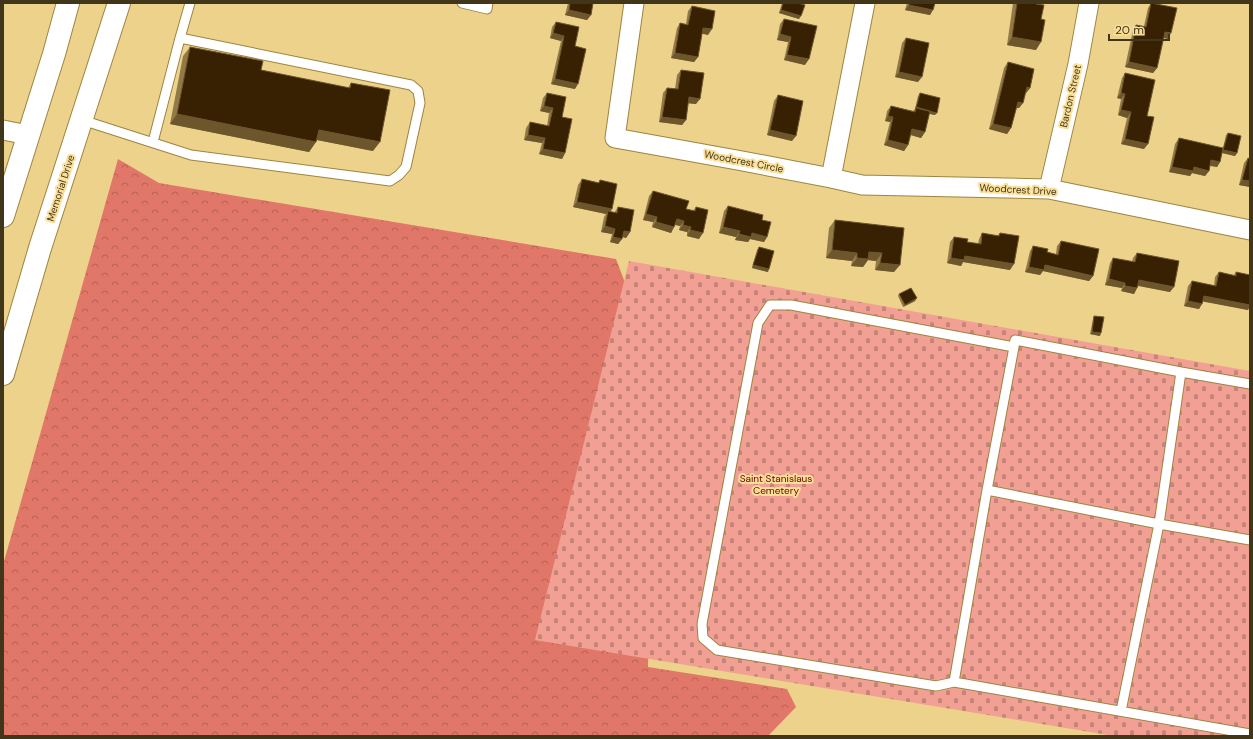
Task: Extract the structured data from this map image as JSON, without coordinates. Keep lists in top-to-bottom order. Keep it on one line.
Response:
{"streets":{"main road":["Memorial Drive"],"street":["Bardon Street","Woodcrest Circle","Woodcrest Drive"]},"crossings":[["Bardon Street","Woodcrest Drive"],["Woodcrest Circle","Woodcrest Drive"]],"parks":["Saint Stanislaus Cemetery"],"scale_bar":"20 m"}
